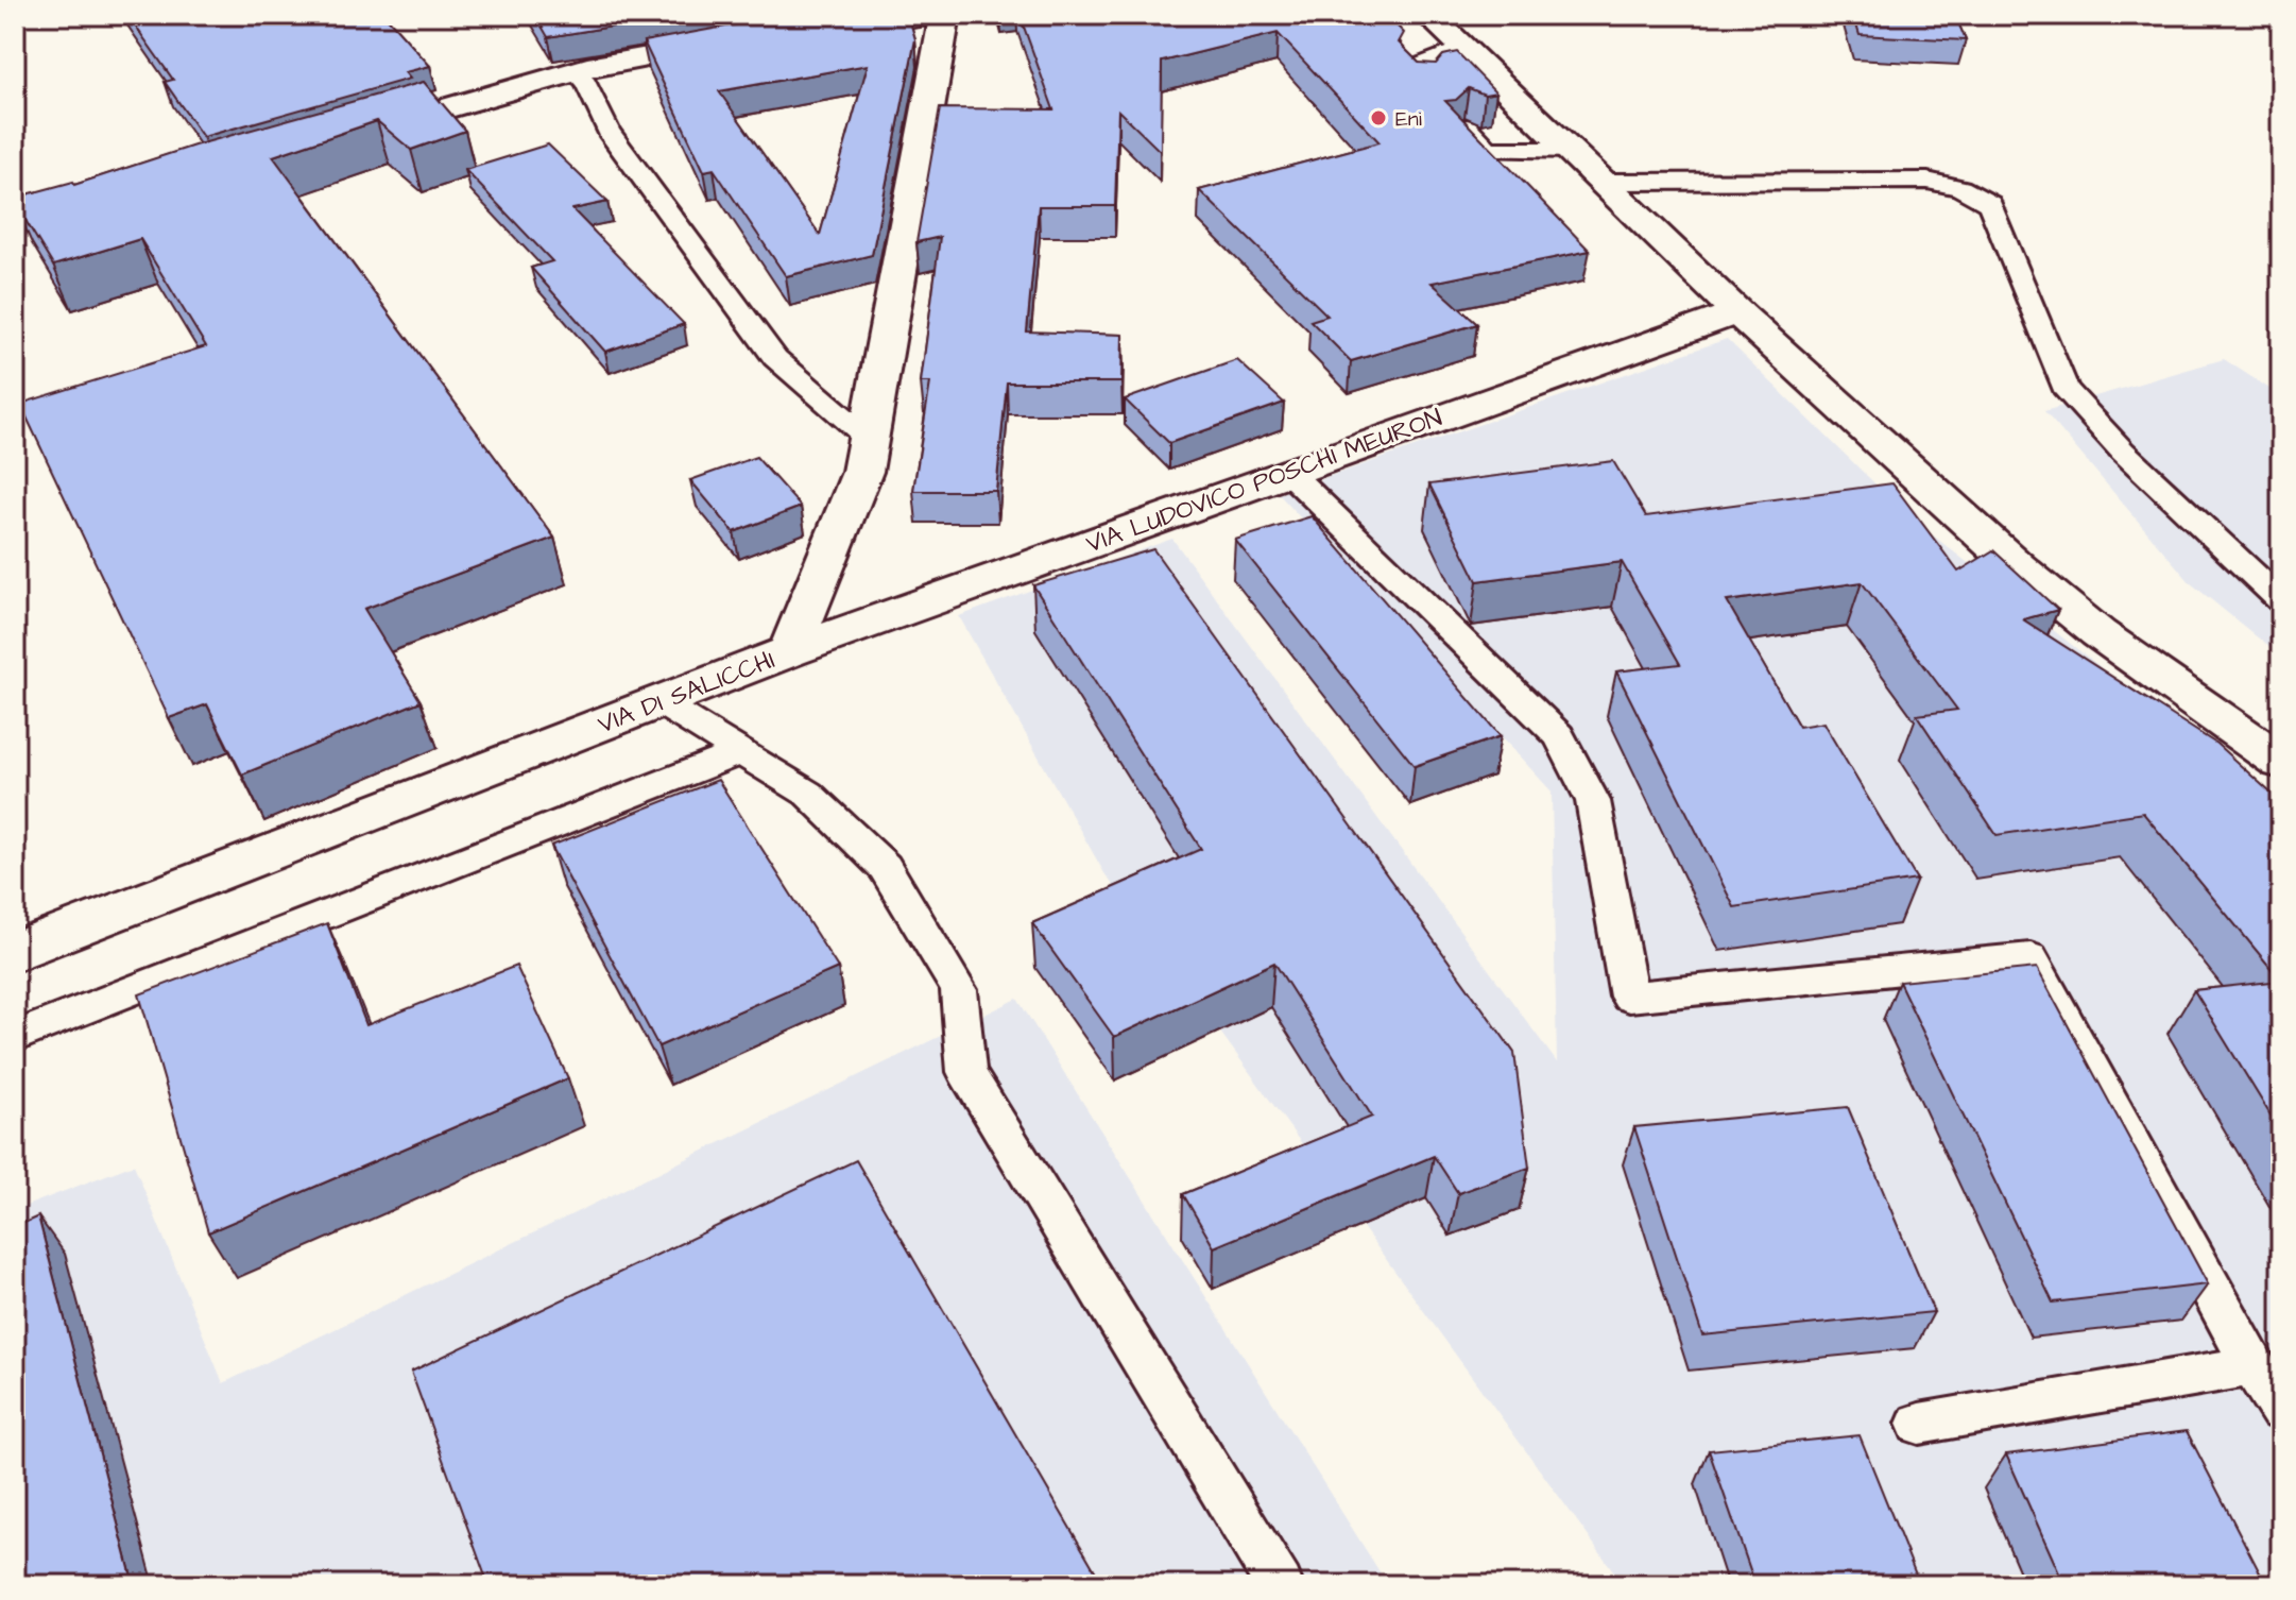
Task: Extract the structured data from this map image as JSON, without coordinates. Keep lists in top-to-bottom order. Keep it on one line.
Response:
{"streets":{"street":["VIA LUDOVICO POSCHI MEURON","VIA DI SALICCHI"]},"crossings":[["VIA LUDOVICO POSCHI MEURON","VIA DI SALICCHI"]],"places":["Eni"]}
